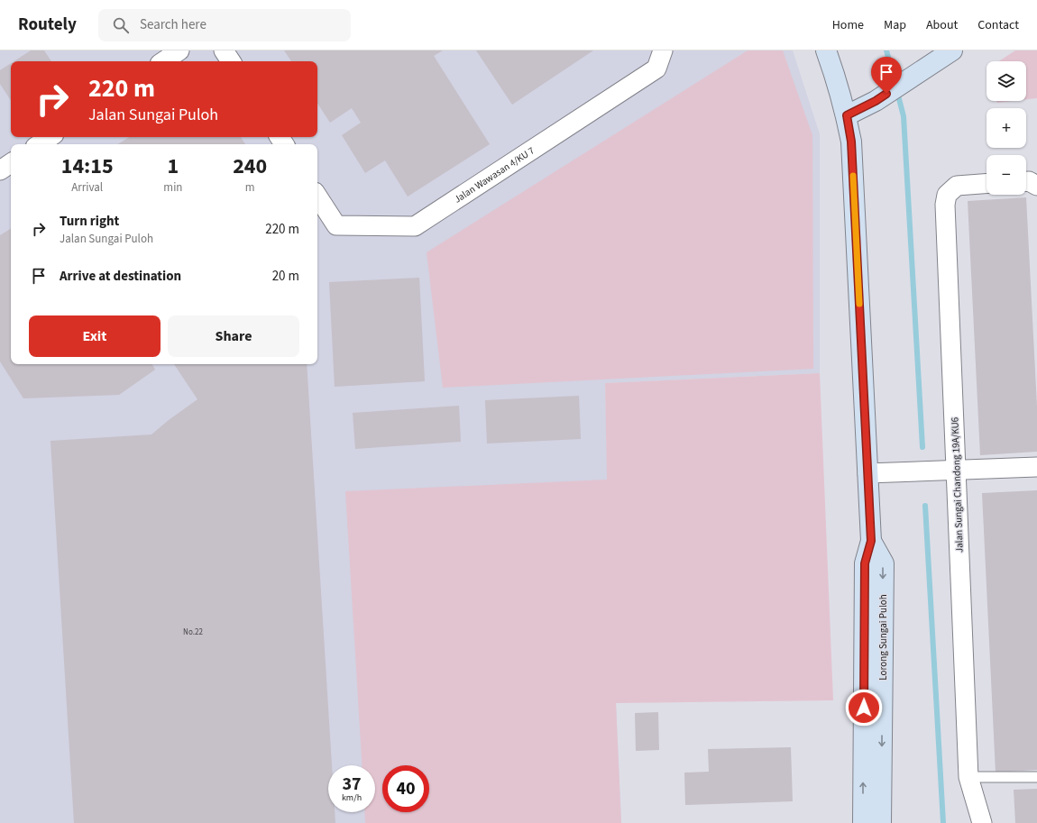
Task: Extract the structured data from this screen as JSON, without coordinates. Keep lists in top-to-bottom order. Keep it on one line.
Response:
{"streets":{"street":["Jalan Wawasan 4/KU 7","Jalan Sungai Chandong 19A/KU6","Lorong Sungai Puloh"]},"house_numbers":["No.22"],"page":{"header":"Routely","search":"Search here","nav":["Home","Map","About","Contact"],"map_buttons":["+","−"],"turn":["220 m","Jalan Sungai Puloh"],"eta":["14:15","Arrival","1","min","240","m"],"list":[{"name":"Turn right","note":"Jalan Sungai Puloh","value":"220 m"},{"name":"Arrive at destination","value":"20 m"}],"buttons":["Exit","Share"],"speed":"37 km/h","limit":"40"}}
